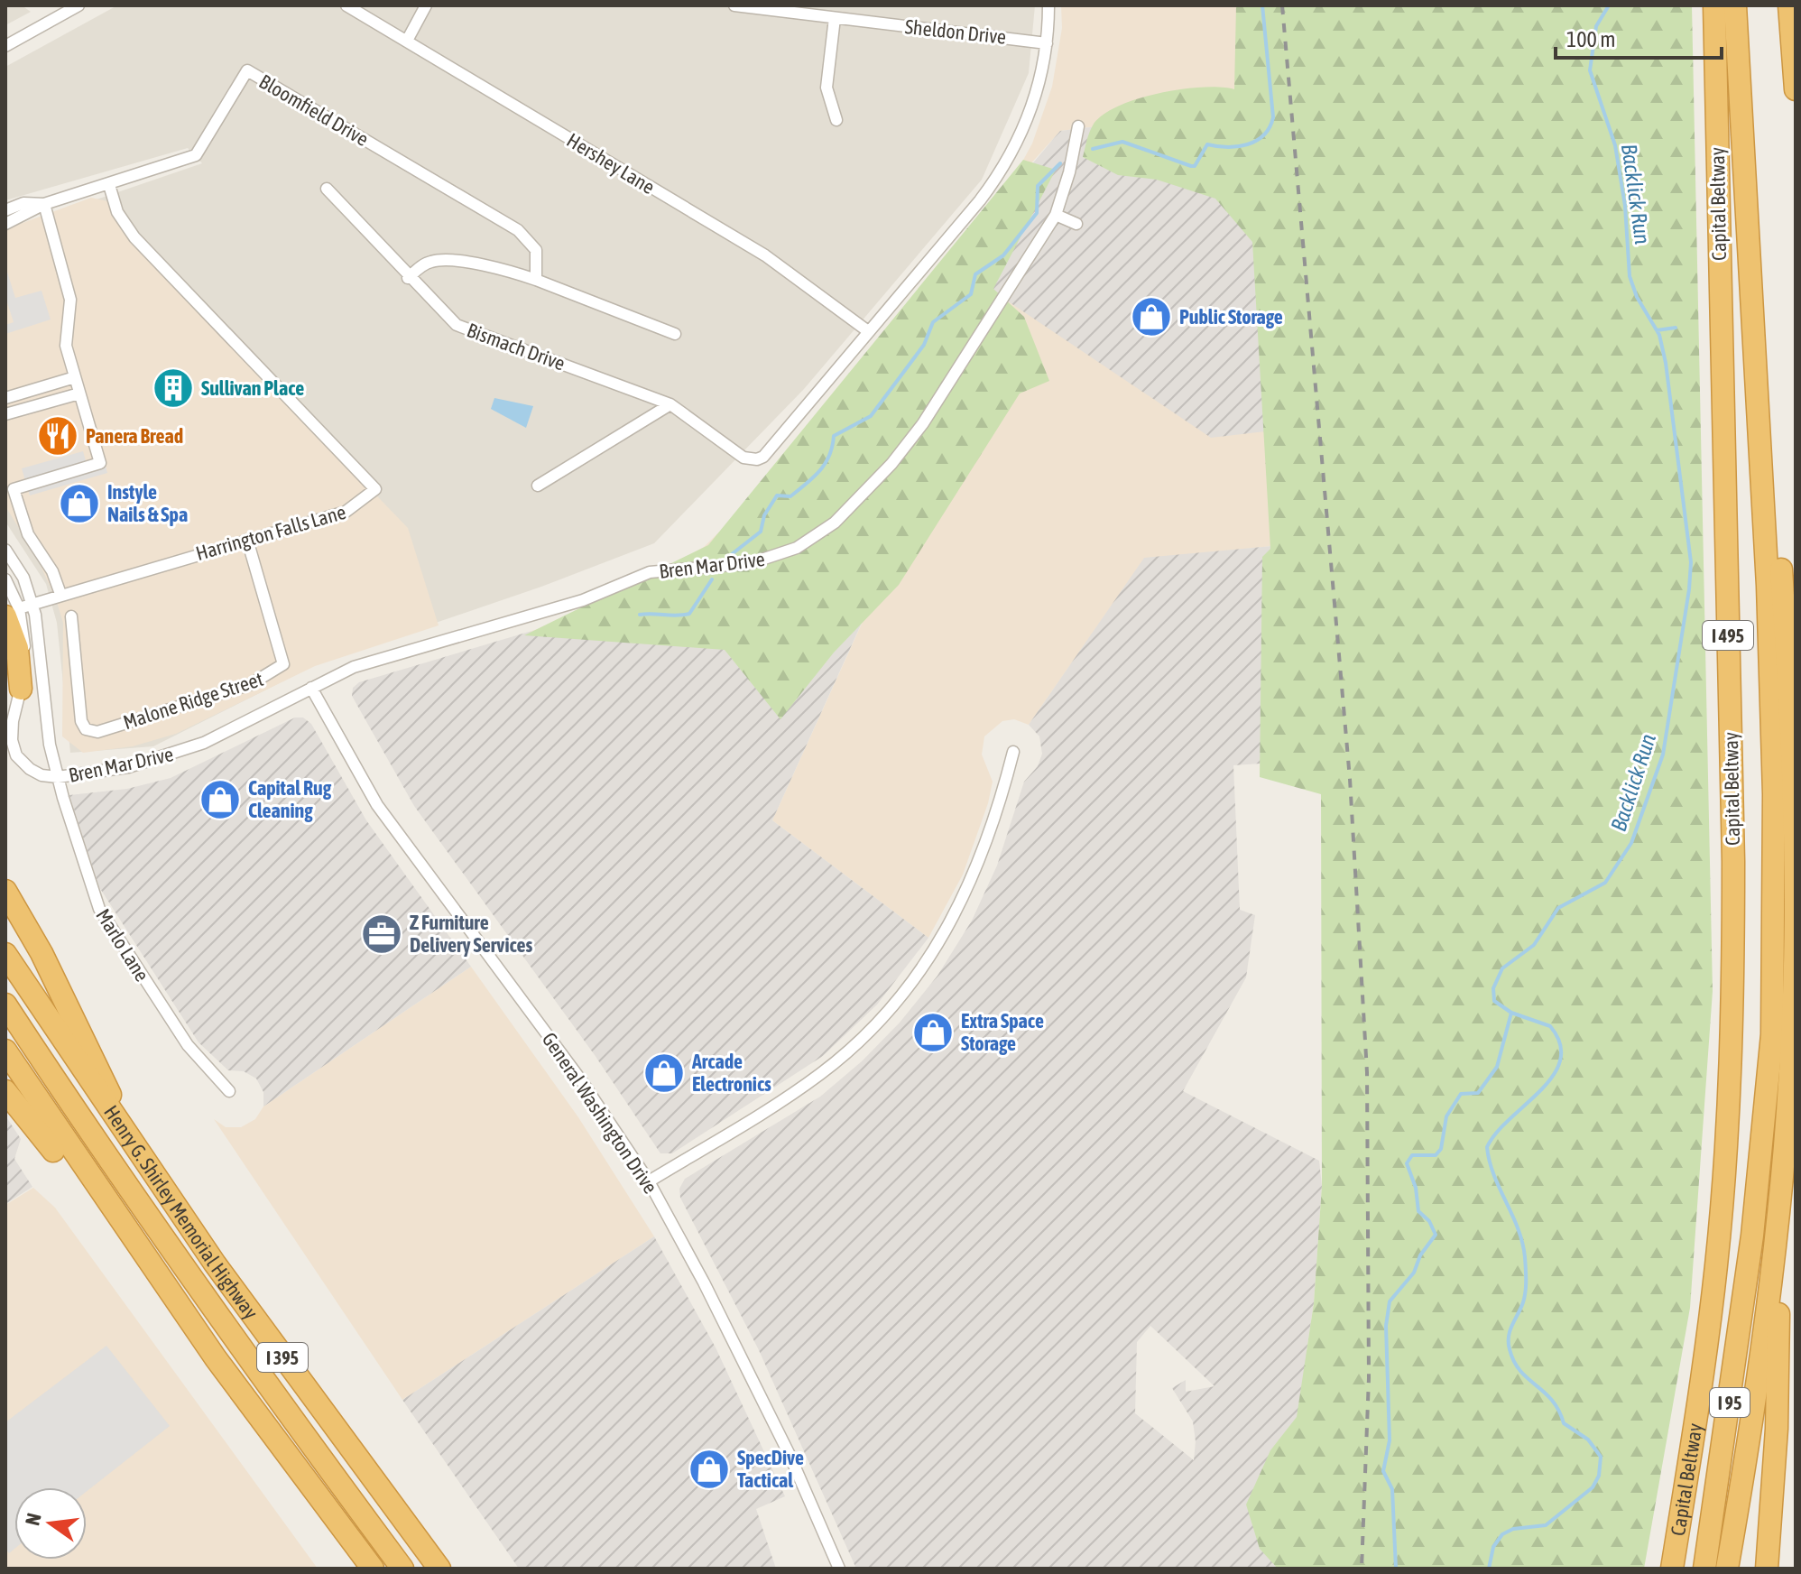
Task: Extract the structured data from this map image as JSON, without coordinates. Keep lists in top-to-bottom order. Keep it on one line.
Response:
{"streets":{"highway":["Capital Beltway","I 495","Henry G. Shirley Memorial Highway","I 395","I 95"],"street":["Sheldon Drive","Bloomfield Drive","Hershey Lane","Bismach Drive","Harrington Falls Lane","Bren Mar Drive","Malone Ridge Street","Marlo Lane","General Washington Drive"]},"crossings":[["Bloomfield Drive","Harrington Falls Lane"],["Harrington Falls Lane","Bren Mar Drive"],["Harrington Falls Lane","Malone Ridge Street"],["Bren Mar Drive","Marlo Lane"],["Bren Mar Drive","General Washington Drive"]],"water":["Backlick Run"],"places":{"shop":["Public Storage","Instyle Nails & Spa","Capital Rug Cleaning","Extra Space Storage","Arcade Electronics","SpecDive Tactical"],"building":["Sullivan Place"],"restaurant":["Panera Bread"],"office":["Z Furniture Delivery Services"]},"scale_bar":"100 m","north":"left"}
